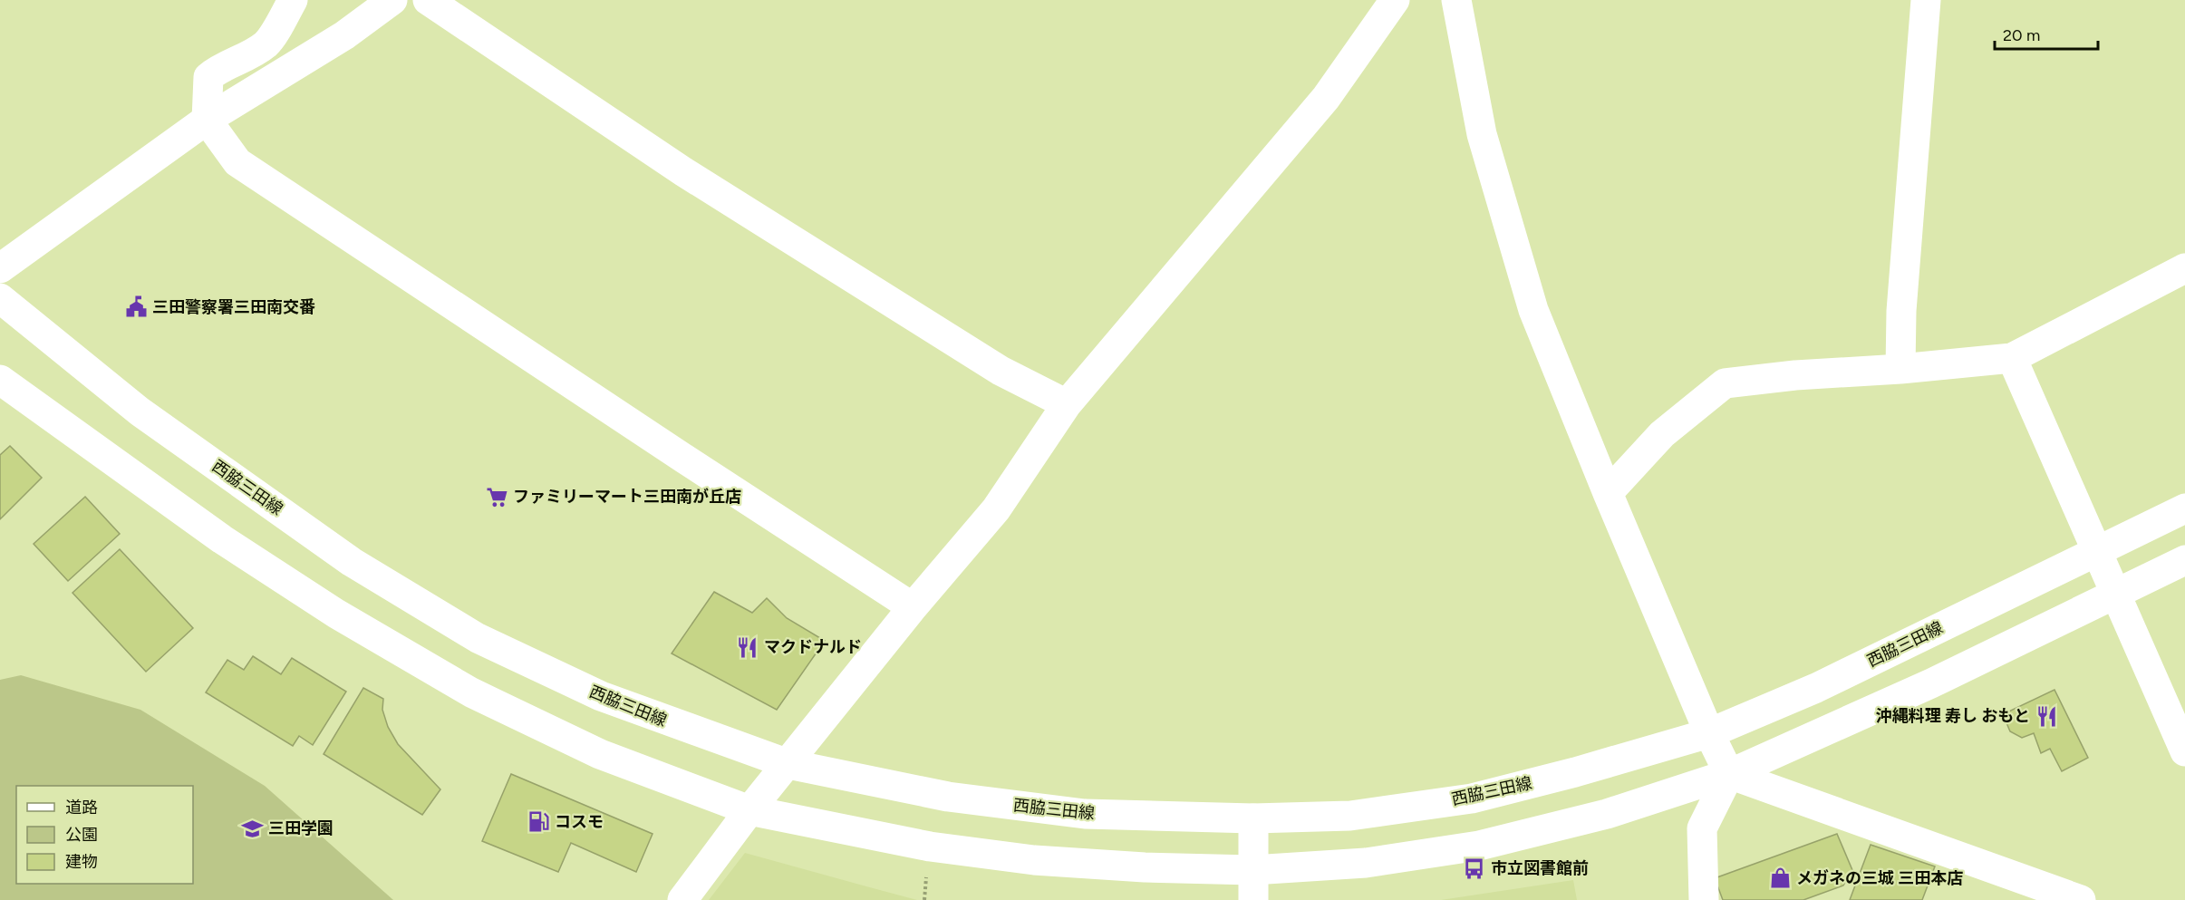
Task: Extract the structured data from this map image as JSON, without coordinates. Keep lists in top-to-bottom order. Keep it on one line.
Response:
{"streets":{"street":["西脇三田線"]},"places":{"public building":["三田警察署三田南交番"],"supermarket":["ファミリーマート三田南が丘店"],"restaurant":["マクドナルド","沖縄料理 寿し おもと"],"fuel station":["コスモ"],"school or university":["三田学園"],"bus stop":["市立図書館前"],"shop":["メガネの三城 三田本店"]},"legend":["道路","公園","建物"],"scale_bar":"20 m"}
